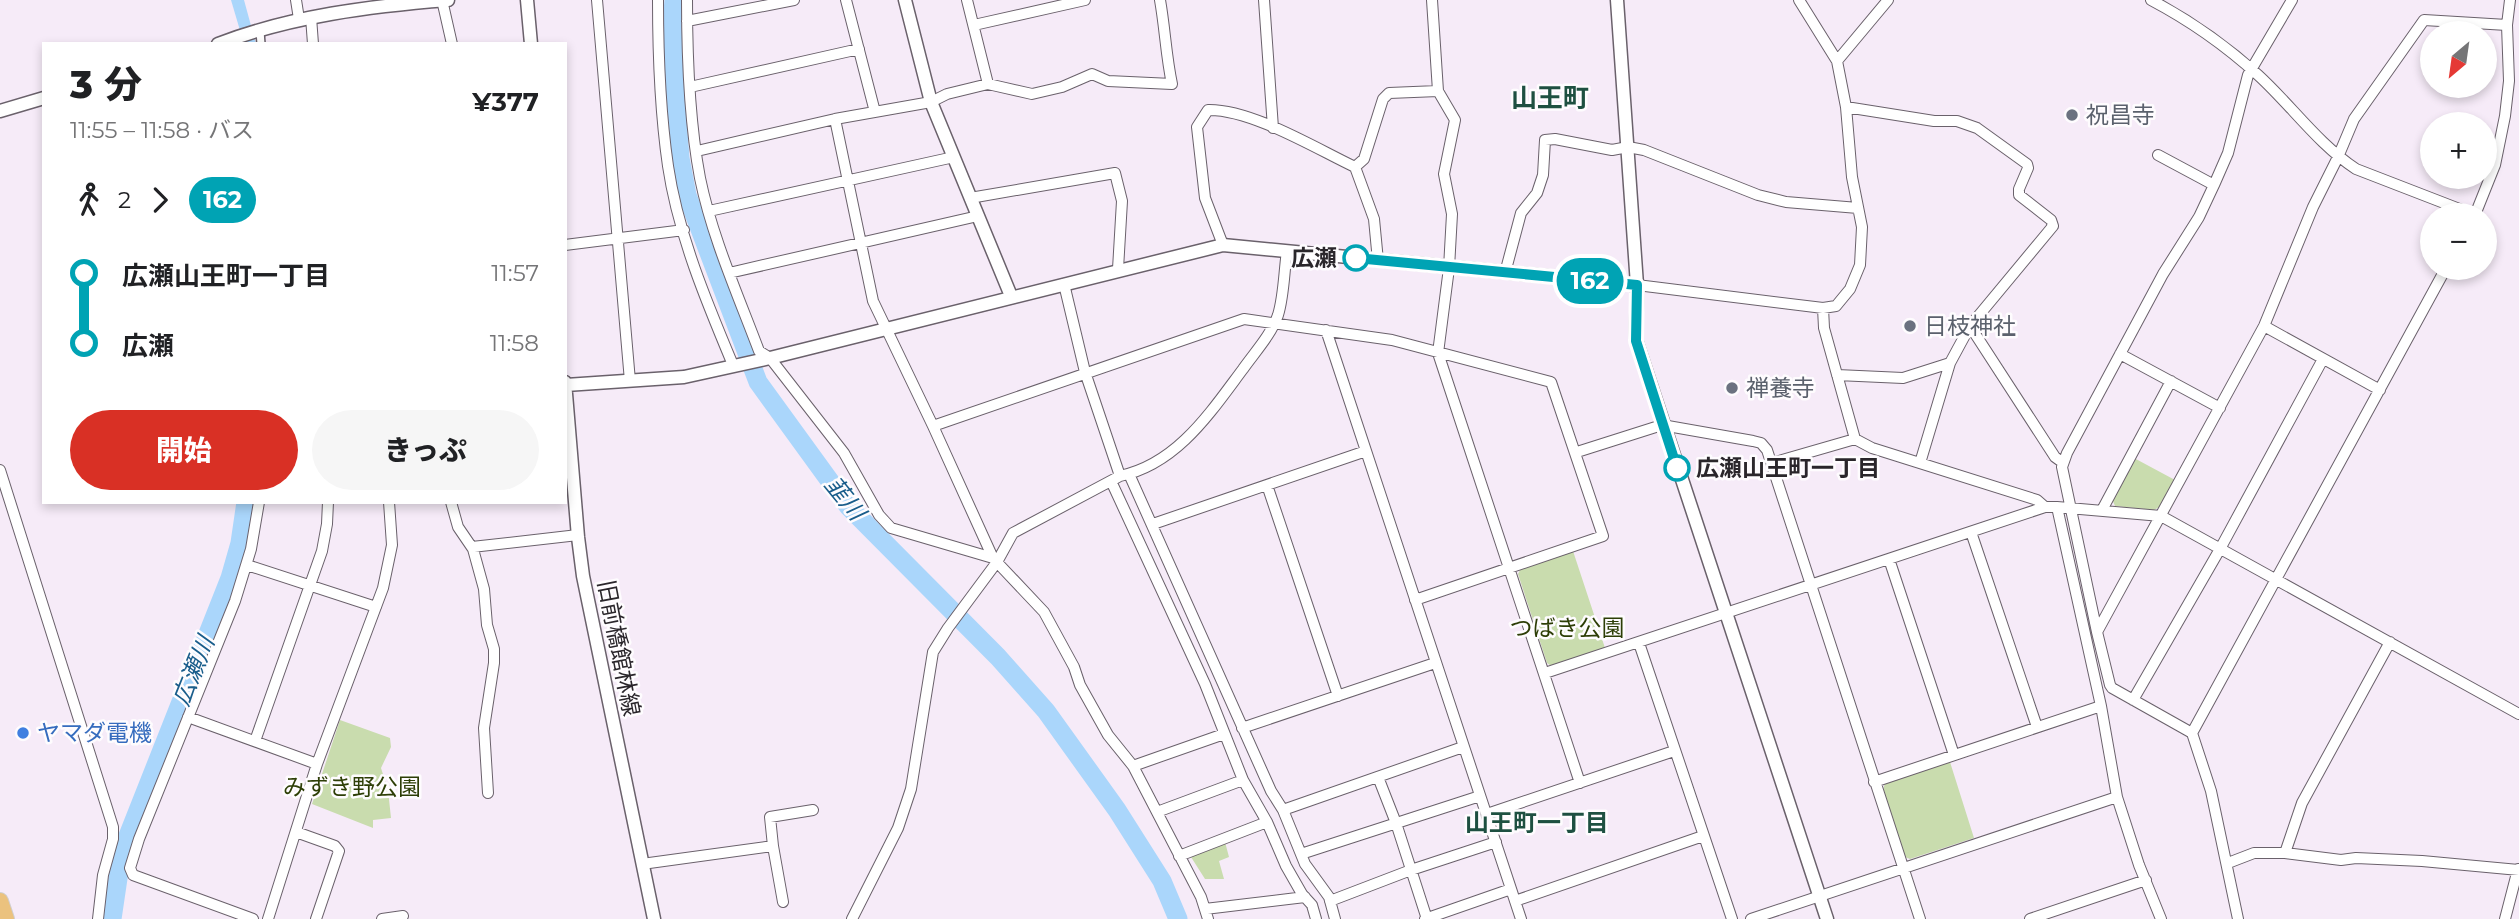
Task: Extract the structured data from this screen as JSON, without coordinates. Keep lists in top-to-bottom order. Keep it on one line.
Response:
{"streets":{"street":["旧前橋館林線"]},"districts":["山王町","山王町一丁目"],"water":["韮川","広瀬川"],"parks":["つばき公園","みずき野公園"],"places":["祝昌寺","広瀬","日枝神社","禅養寺","広瀬山王町一丁目","ヤマダ電機"],"lines":["bus line 162"],"north":"bottom left","page":{"on_map":"162","map_buttons":["+","−"],"heading":["3 分","11:55 – 11:58 · バス","¥377"],"legs":["2","162"],"list":[{"name":"広瀬山王町一丁目","value":"11:57"},{"name":"広瀬","value":"11:58"}],"buttons":["開始","きっぷ"]}}
